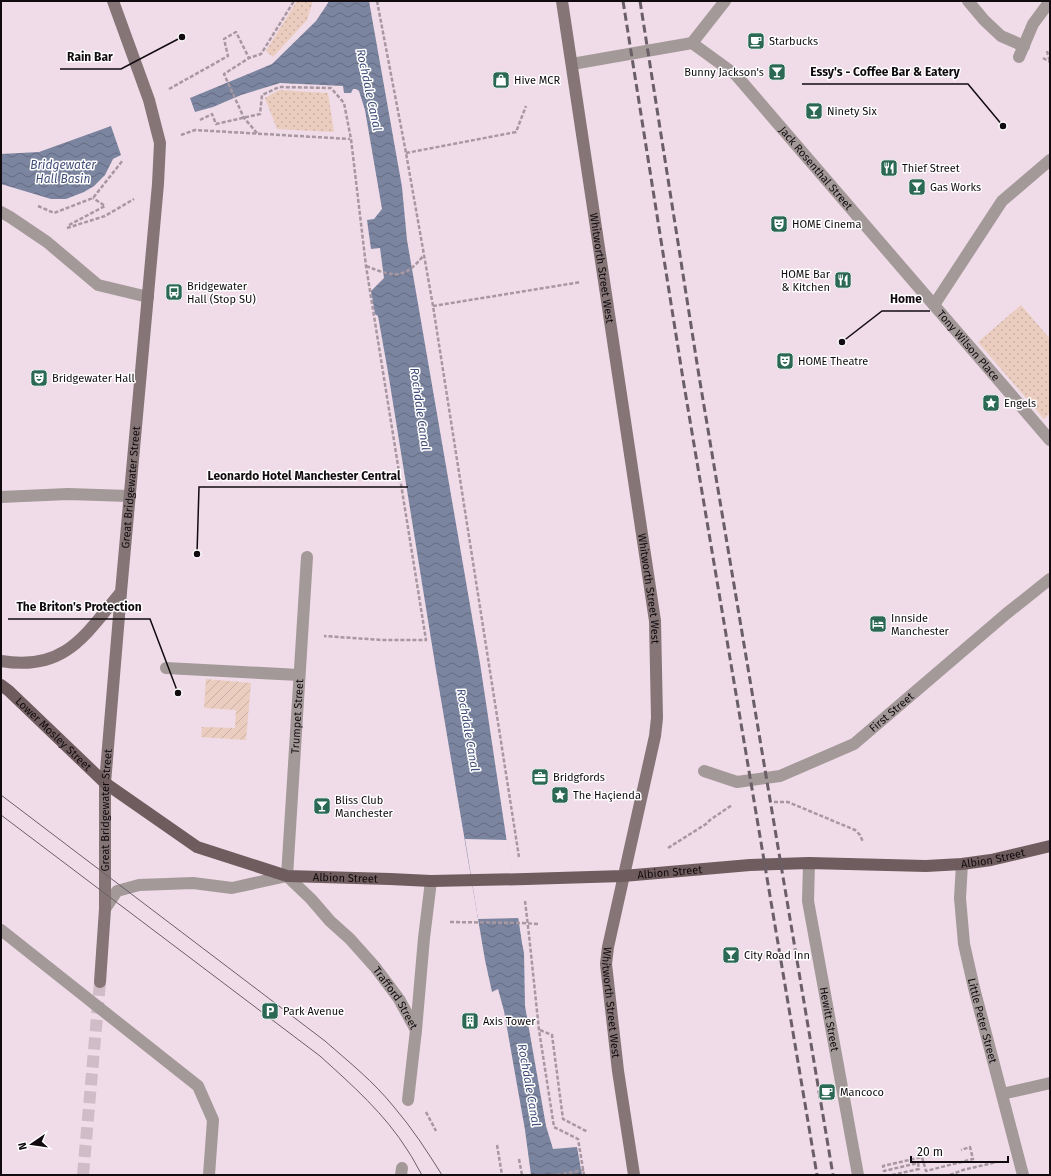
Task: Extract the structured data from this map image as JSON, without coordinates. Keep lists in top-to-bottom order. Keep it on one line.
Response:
{"streets":{"main road":["Whitworth Street West","Great Bridgewater Street","Lower Mosley Street","Albion Street"],"street":["Jack Rosenthal Street","Tony Wilson Place","First Street","Trumpet Street","Trafford Street","Hewitt Street","Little Peter Street"]},"crossings":[["Jack Rosenthal Street","Tony Wilson Place"],["Whitworth Street West","Albion Street"],["Great Bridgewater Street","Lower Mosley Street"],["Great Bridgewater Street","Albion Street"],["Trumpet Street","Albion Street"],["Trumpet Street","Trafford Street"],["Lower Mosley Street","Albion Street"],["Albion Street","Trafford Street"],["Albion Street","Hewitt Street"],["Albion Street","Little Peter Street"]],"water":["Rochdale Canal","Bridgewater Hall Basin"],"places":{"other":["Rain Bar","Essy's - Coffee Bar & Eatery","Home","Leonardo Hotel Manchester Central","The Briton's Protection"],"cafe":["Starbucks","Mancoco"],"bar":["Bunny Jackson's","Ninety Six","Gas Works","Bliss Club Manchester","City Road Inn"],"shop":["Hive MCR"],"restaurant":["Thief Street","HOME Bar & Kitchen"],"theatre":["HOME Cinema","HOME Theatre","Bridgewater Hall"],"bus stop":["Bridgewater Hall (Stop SU)"],"place":["Engels","The Haçienda"],"hotel":["Innside Manchester"],"office":["Bridgfords"],"parking":["Park Avenue"],"building":["Axis Tower"]},"scale_bar":"20 m","north":"left"}
